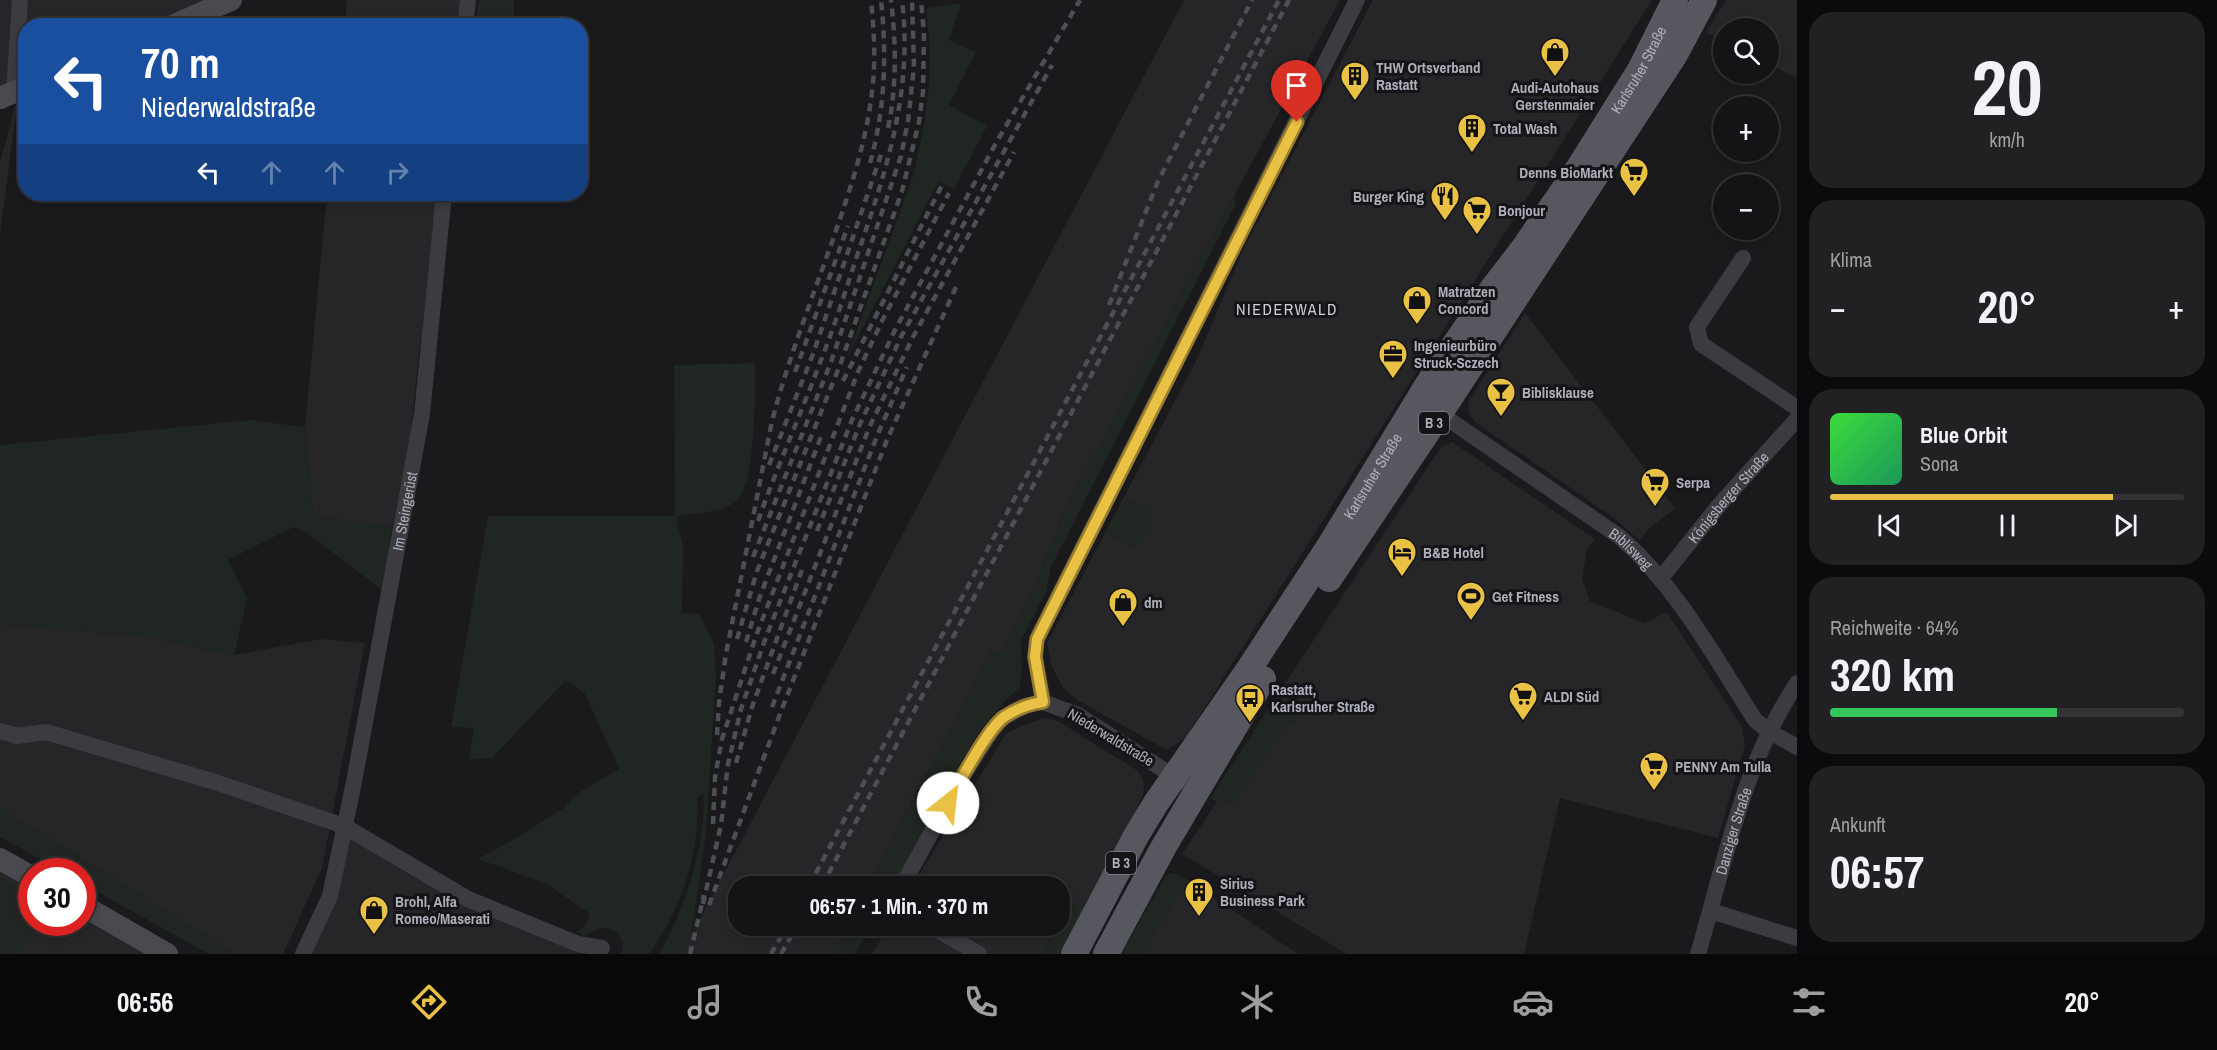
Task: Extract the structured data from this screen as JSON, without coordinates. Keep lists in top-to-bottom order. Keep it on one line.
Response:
{"streets":{"main road":["Karlsruher Straße","B 3"],"street":["Königsberger Straße","Im Steingerüst","Biblisweg","Niederwaldstraße","Danziger Straße"]},"crossings":[["Karlsruher Straße","Biblisweg"],["Karlsruher Straße","Niederwaldstraße"],["Königsberger Straße","Biblisweg"],["Biblisweg","Danziger Straße"]],"districts":["NIEDERWALD"],"places":{"shop":["Audi-Autohaus Gerstenmaier","Matratzen Concord","dm","Brohl, Alfa Romeo/Maserati"],"building":["THW Ortsverband Rastatt","Total Wash","Sirius Business Park"],"supermarket":["Denns BioMarkt","Bonjour","Serpa","ALDI Süd","PENNY Am Tulla"],"restaurant":["Burger King"],"office":["Ingenieurbüro Struck-Sczech"],"bar":["Biblisklause"],"hotel":["B&B Hotel"],"sports":["Get Fitness"],"bus stop":["Rastatt, Karlsruher Straße"]},"page":{"tile":[["20","km/h"],"Klima",["Reichweite · 64%","320 km"],["Ankunft","06:57"]],"map_buttons":["+","−"],"turn":["70 m","Niederwaldstraße"],"heat":["−","20°","+"],"song":["Blue Orbit","Sona"],"limit":"30","trip":"06:57 · 1 Min. · 370 m","tabs":["06:56","20°"]}}
